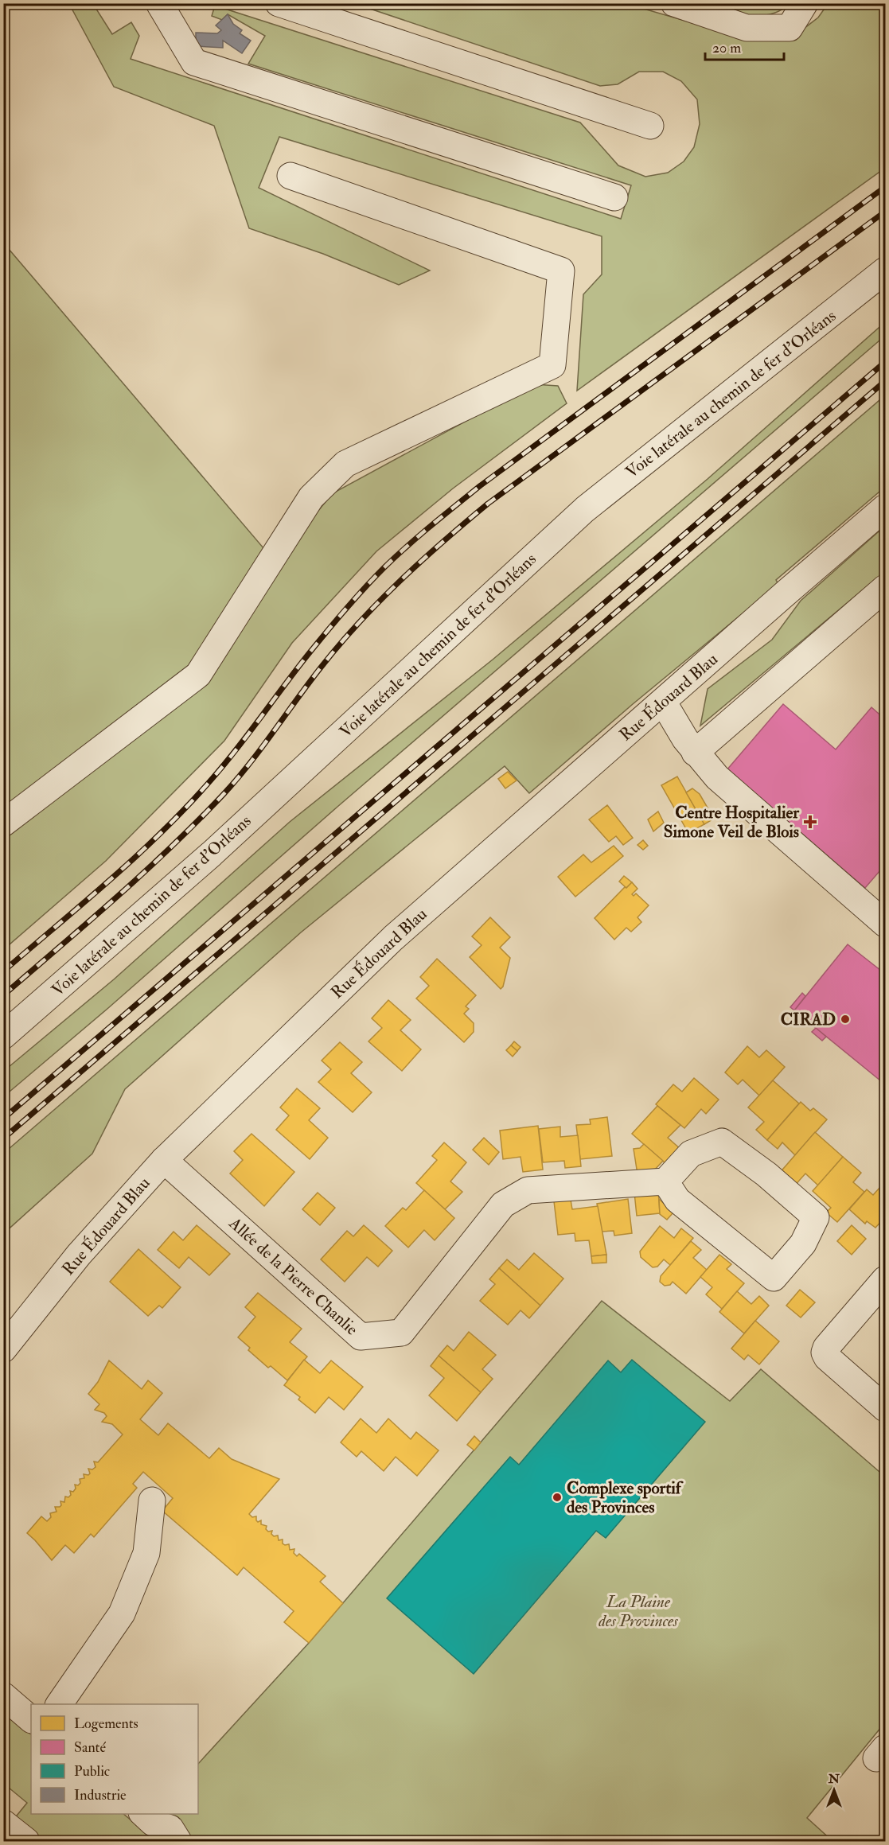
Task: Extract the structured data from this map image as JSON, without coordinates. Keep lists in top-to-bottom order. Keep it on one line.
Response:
{"streets":{"street":["Voie latérale au chemin de fer d'Orléans","Rue Édouard Blau","Allée de la Pierre Chanlie"]},"crossings":[["Rue Édouard Blau","Allée de la Pierre Chanlie"]],"parks":["La Plaine des Provinces"],"places":{"health":["Centre Hospitalier Simone Veil de Blois"],"other":["CIRAD","Complexe sportif des Provinces"]},"legend":["Logements","Santé","Public","Industrie"],"scale_bar":"20 m","north":"top"}
